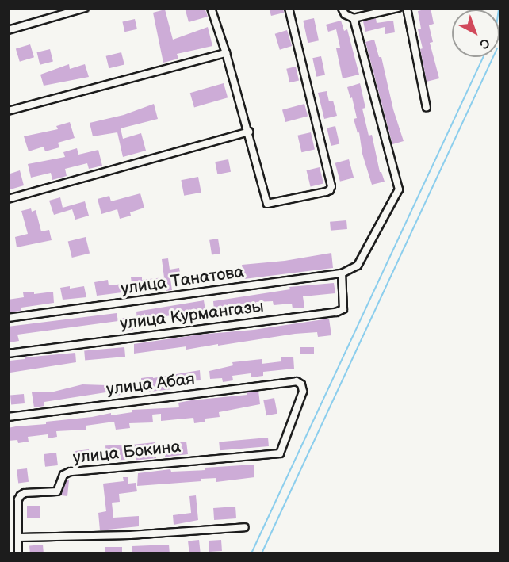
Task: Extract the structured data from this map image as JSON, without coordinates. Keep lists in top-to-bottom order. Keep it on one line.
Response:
{"streets":{"street":["улица Танатова","улица Курмангазы","улица Абая","улица Бокина"]},"crossings":[["улица Танатова","улица Курмангазы"],["улица Абая","улица Бокина"]],"north":"bottom right"}
